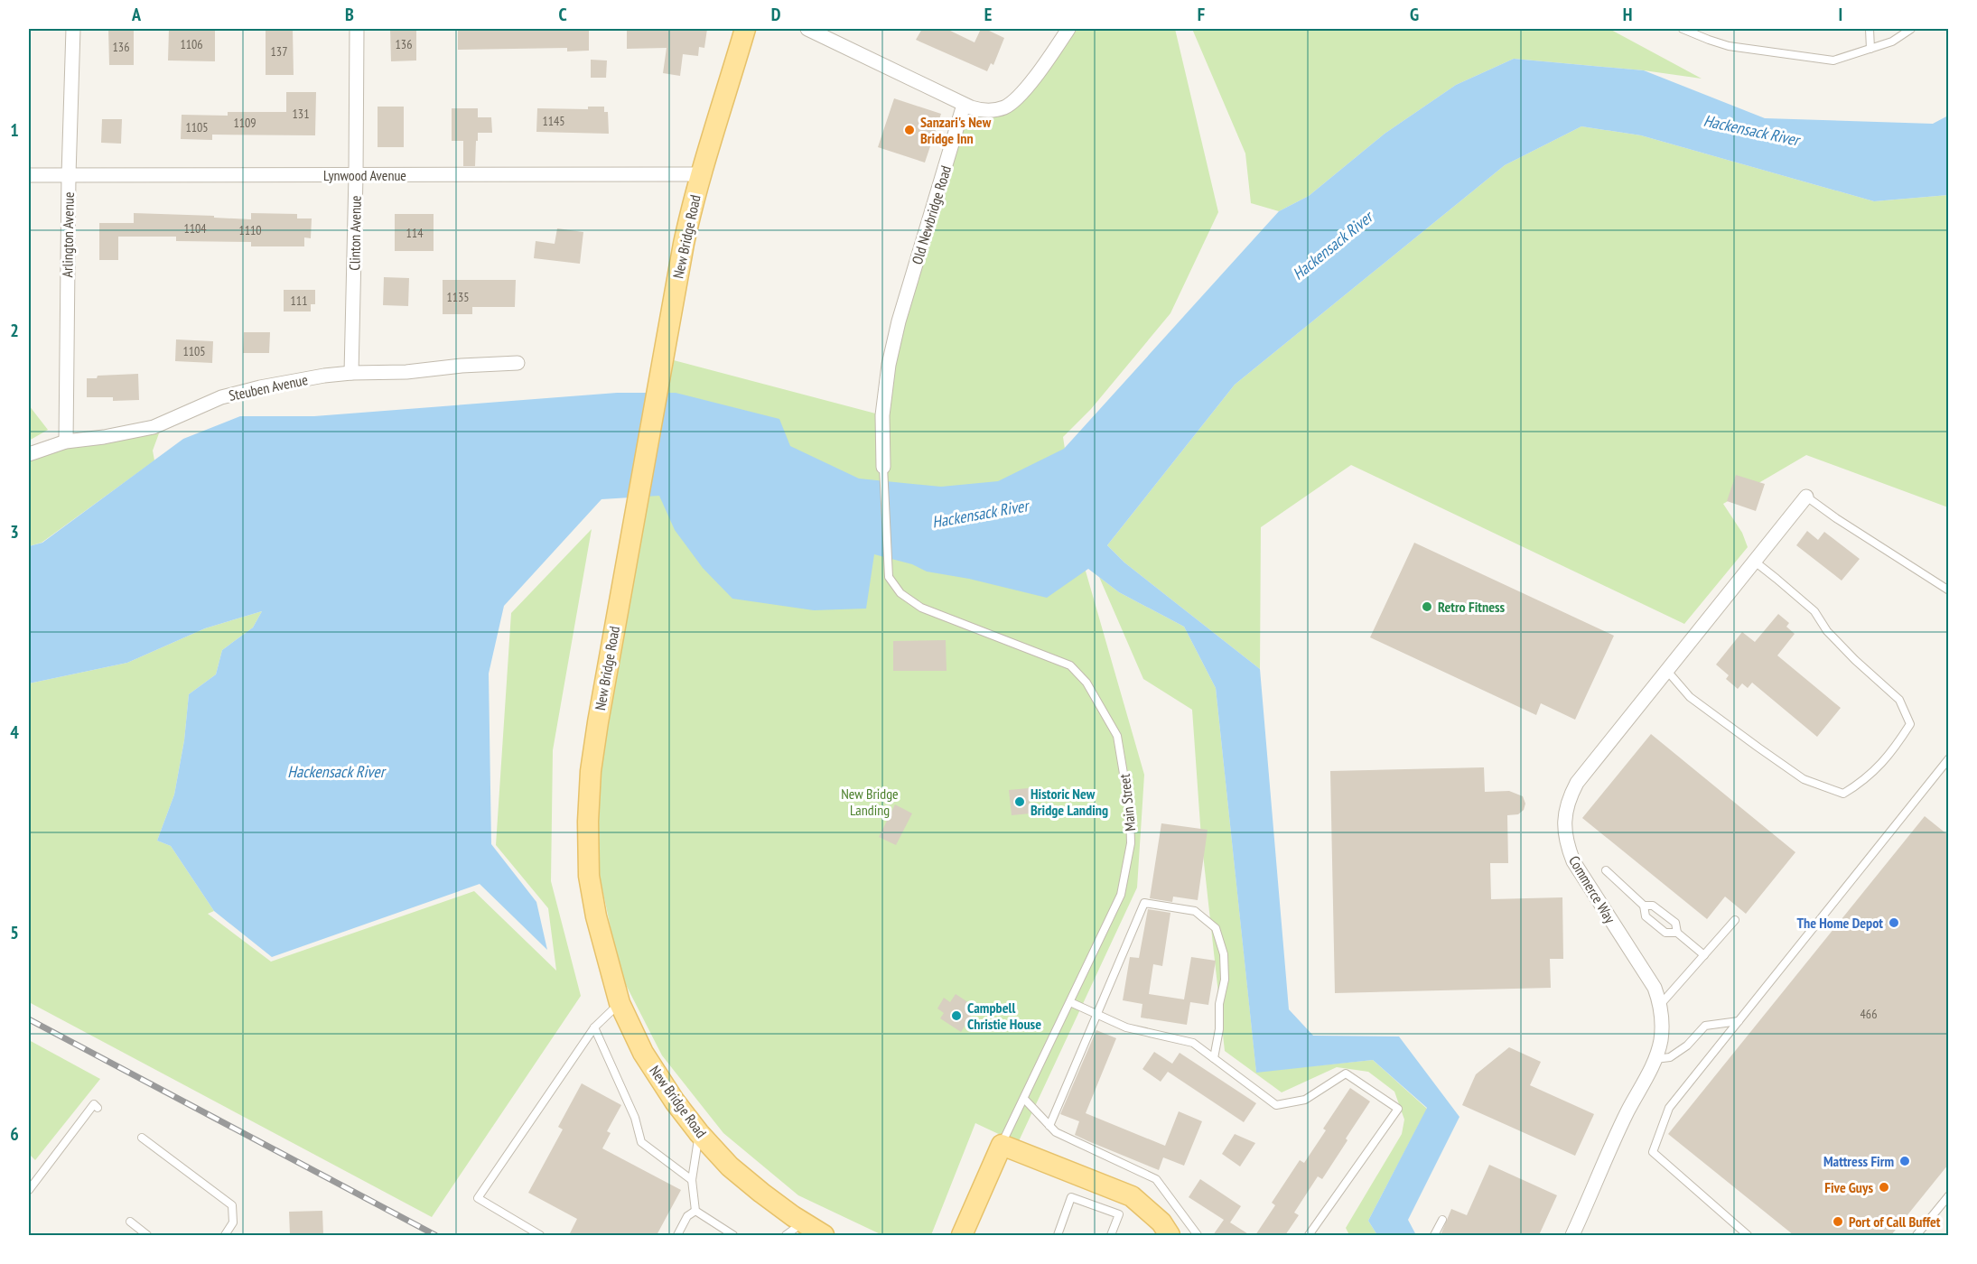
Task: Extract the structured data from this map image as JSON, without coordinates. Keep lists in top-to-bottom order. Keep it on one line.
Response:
{"streets":{"main road":["New Bridge Road","Main Street"],"street":["Lynwood Avenue","Old Newbridge Road","Clinton Avenue","Arlington Avenue","Steuben Avenue","Commerce Way"]},"crossings":[["Lynwood Avenue","Clinton Avenue"],["Lynwood Avenue","Arlington Avenue"],["Lynwood Avenue","New Bridge Road"],["Old Newbridge Road","Main Street"],["Clinton Avenue","Steuben Avenue"],["Arlington Avenue","Steuben Avenue"]],"water":["Hackensack River"],"parks":["New Bridge Landing"],"places":["Sanzari's New Bridge Inn","Retro Fitness","Historic New Bridge Landing","The Home Depot","Campbell Christie House","Mattress Firm","Five Guys","Port of Call Buffet"],"house_numbers":["1106","136","136","137","131","1145","1109","1105","1104","1110","114","1135","111","1105","466"],"grid":{"columns":["A","B","C","D","E","F","G","H","I"],"rows":["1","2","3","4","5","6"]}}
